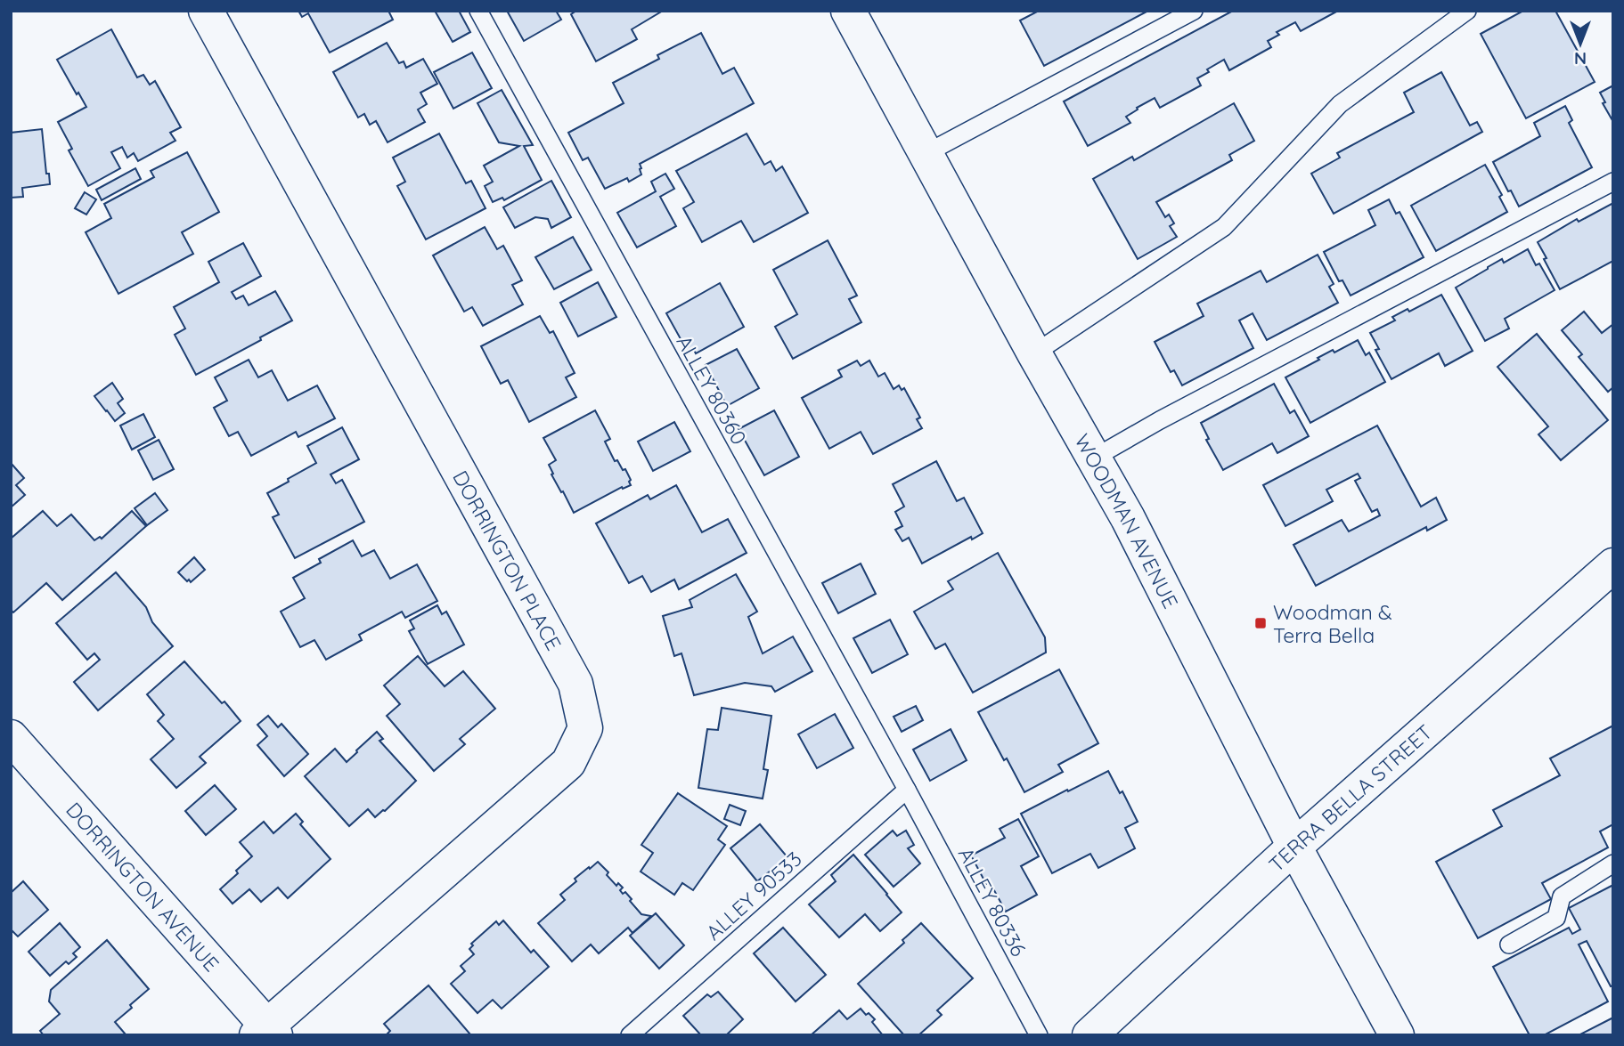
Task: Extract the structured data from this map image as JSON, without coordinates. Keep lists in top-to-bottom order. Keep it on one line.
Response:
{"streets":{"main road":["WOODMAN AVENUE","DORRINGTON PLACE","TERRA BELLA STREET","DORRINGTON AVENUE"],"lane":["ALLEY 80360","ALLEY 90533","ALLEY 80336"]},"crossings":[["ALLEY 80360","ALLEY 90533"],["ALLEY 80360","ALLEY 80336"],["WOODMAN AVENUE","TERRA BELLA STREET"],["DORRINGTON PLACE","DORRINGTON AVENUE"],["ALLEY 90533","ALLEY 80336"]],"places":{"transit":["Woodman & Terra Bella"]},"north":"bottom"}
